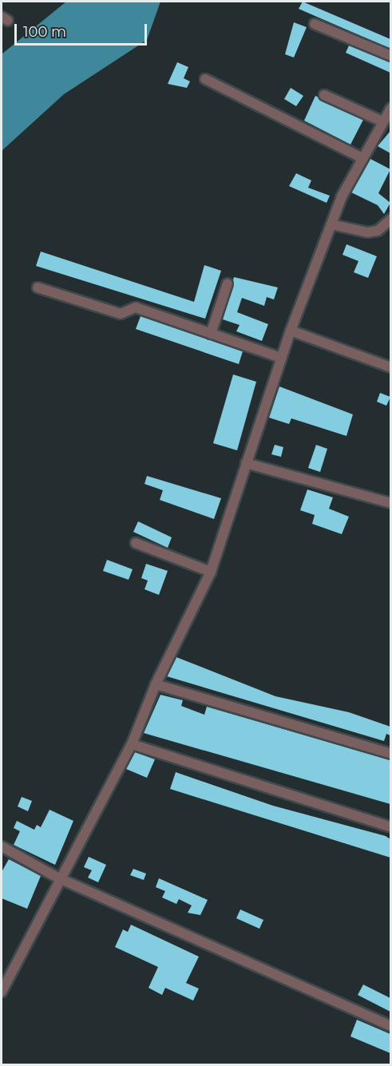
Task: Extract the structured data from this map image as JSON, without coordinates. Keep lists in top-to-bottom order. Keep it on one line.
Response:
{"scale_bar":"100 m"}
